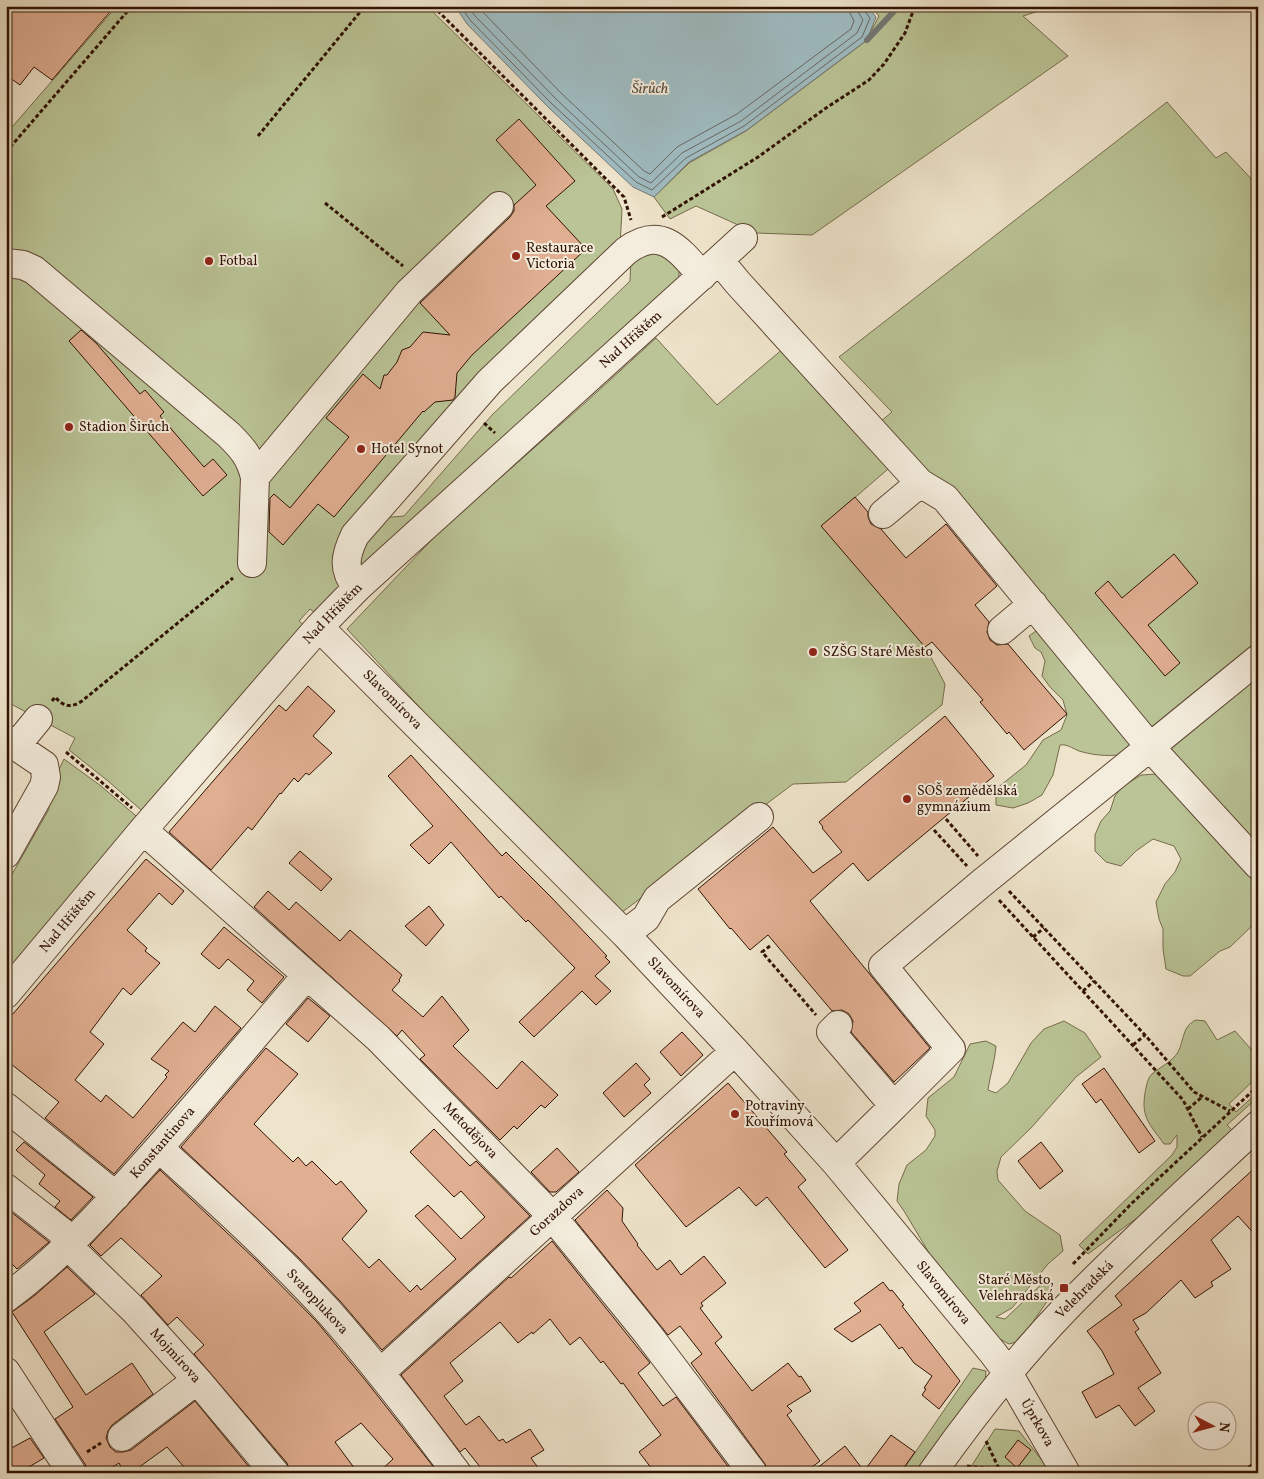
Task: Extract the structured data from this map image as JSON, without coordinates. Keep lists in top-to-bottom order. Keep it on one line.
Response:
{"streets":{"street":["Nad Hřištěm","Slavomírova","Metodějova","Konstantinova","Gorazdova","Velehradská","Svatoplukova","Mojmírova","Úprkova"]},"crossings":[["Nad Hřištěm","Slavomírova"],["Nad Hřištěm","Metodějova"],["Slavomírova","Gorazdova"],["Slavomírova","Velehradská"],["Slavomírova","Úprkova"],["Metodějova","Konstantinova"],["Metodějova","Gorazdova"],["Konstantinova","Svatoplukova"],["Konstantinova","Mojmírova"],["Gorazdova","Svatoplukova"],["Velehradská","Úprkova"]],"water":["Širůch"],"places":{"other":["Restaurace Victoria","Fotbal","Stadion Širůch","Hotel Synot","SZŠG Staré Město","SOŠ zemědělská gymnázium","Potraviny Kouřímová"],"transit":["Staré Město, Velehradská"]},"north":"right"}
